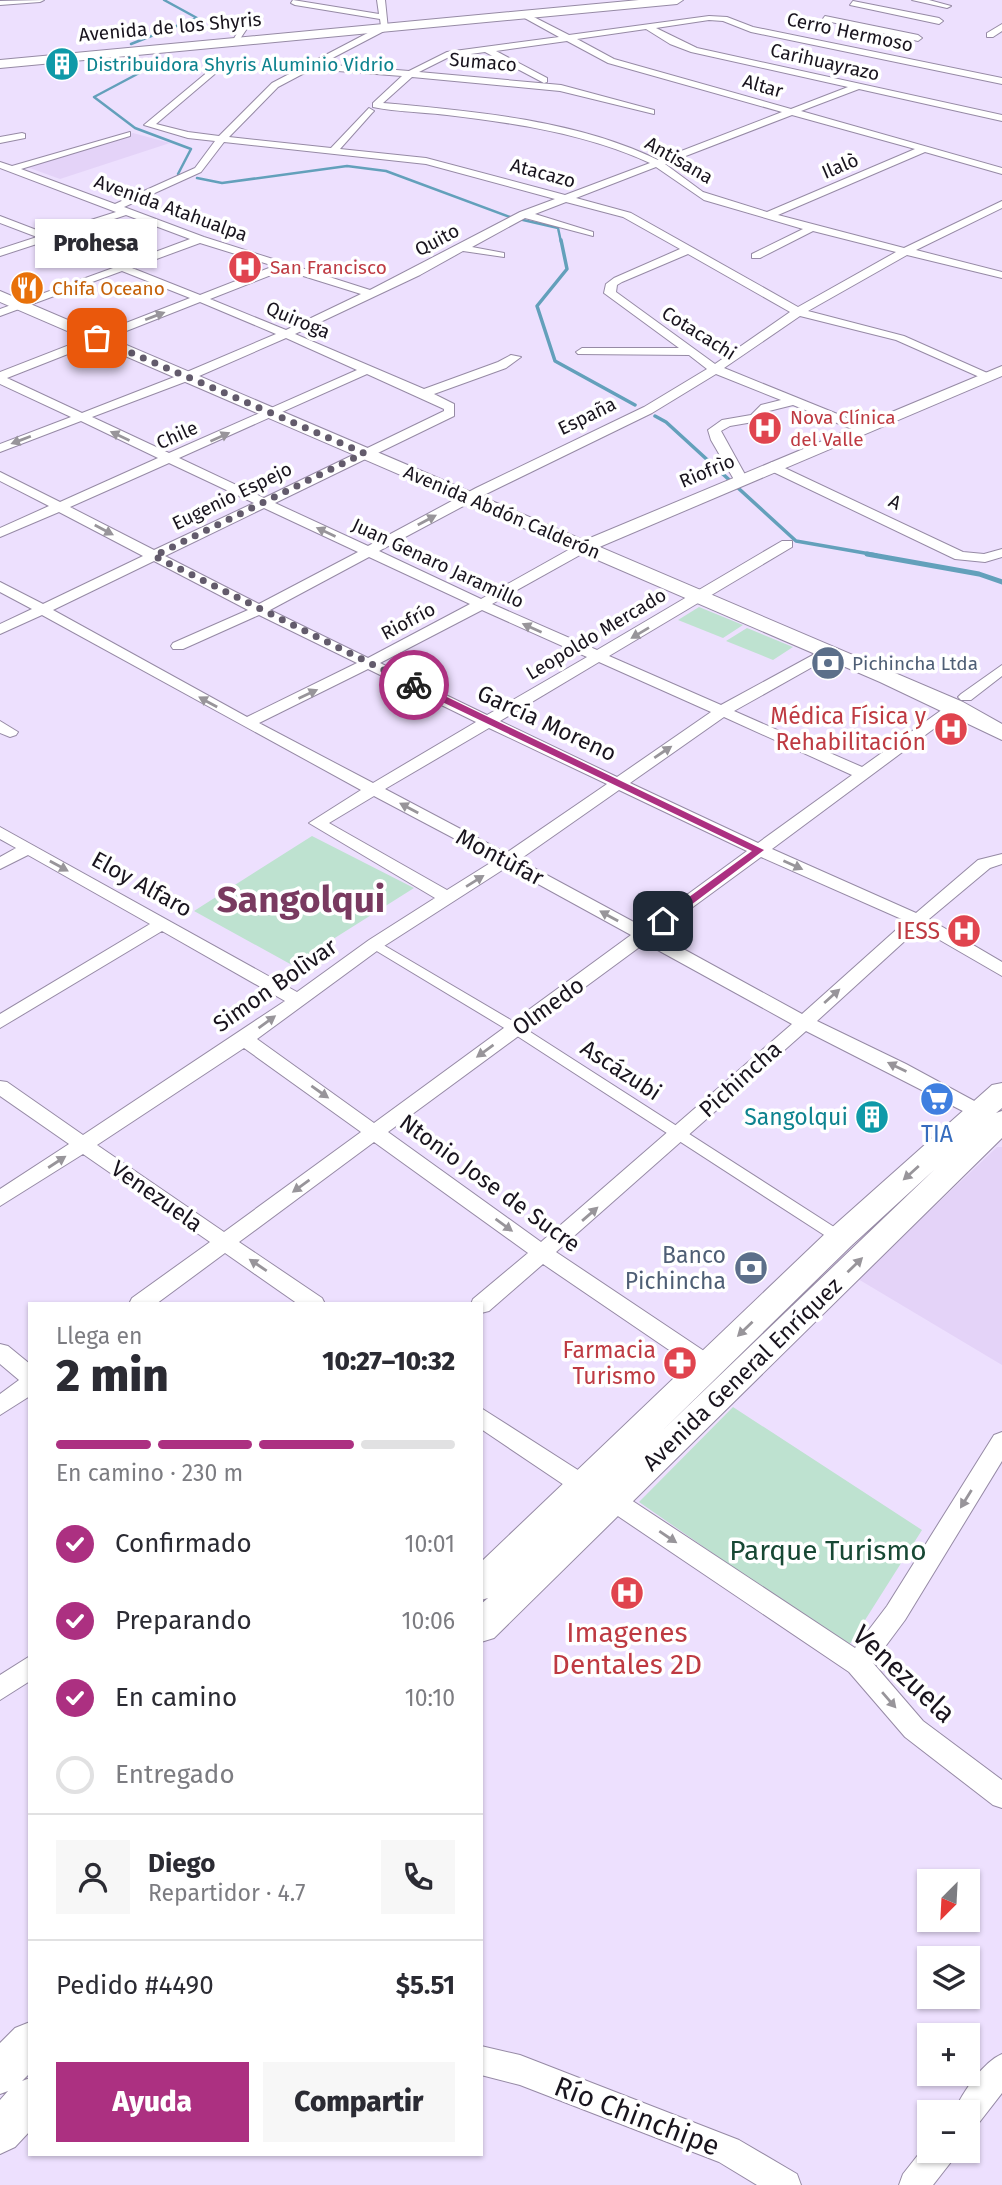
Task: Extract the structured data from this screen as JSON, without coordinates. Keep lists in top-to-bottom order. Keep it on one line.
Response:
{"streets":{"main road":["Avenida de los Shyris","Avenida Abdón Calderón","Avenida General Enríquez"],"street":["Cerro Hermoso","Sumaco","Carihuayrazo","Altar","Antisana","Ilalò","Atacazo","Avenida Atahualpa","Quito","Quiroga","Cotacachi","España","Chile","Riofrìo","Eugenio Espejo","A","Juan Genaro Jaramillo","Riofrío","Leopoldo Mercado","García Moreno","Montùfar","Eloy Alfaro","Simon Bolìvar","Olmedo","Ascázubi","Pichincha","Ntonio Jose de Sucre","Venezuela","Río Chinchipe"]},"crossings":[["Avenida de los Shyris","Altar"],["Cerro Hermoso","Sumaco"],["Cerro Hermoso","Carihuayrazo"],["Cerro Hermoso","Altar"],["Cerro Hermoso","Antisana"],["Cerro Hermoso","Atacazo"],["Carihuayrazo","Quito"],["Altar","Ilalò"],["Altar","Quito"],["Antisana","Ilalò"],["Antisana","Quito"],["Antisana","España"],["Atacazo","Quito"],["Atacazo","Cotacachi"],["Atacazo","España"],["Atacazo","Riofrìo"],["Avenida Atahualpa","Quito"],["Quito","Quiroga"],["Quito","Avenida Abdón Calderón"],["Quito","Juan Genaro Jaramillo"],["Quiroga","Chile"],["Quiroga","Eugenio Espejo"],["Cotacachi","España"],["Cotacachi","Riofrìo"],["España","Avenida Abdón Calderón"],["España","Juan Genaro Jaramillo"],["España","García Moreno"],["Chile","Avenida Abdón Calderón"],["Chile","Juan Genaro Jaramillo"],["Chile","García Moreno"],["Riofrìo","A"],["Riofrìo","Avenida Abdón Calderón"],["Riofrìo","Riofrío"],["Eugenio Espejo","Avenida Abdón Calderón"],["Eugenio Espejo","Juan Genaro Jaramillo"],["Eugenio Espejo","García Moreno"],["Eugenio Espejo","Montùfar"],["Avenida Abdón Calderón","Riofrío"],["Avenida Abdón Calderón","Leopoldo Mercado"],["Avenida Abdón Calderón","Simon Bolìvar"],["Avenida Abdón Calderón","Olmedo"],["Juan Genaro Jaramillo","Riofrío"],["Juan Genaro Jaramillo","Leopoldo Mercado"],["Juan Genaro Jaramillo","Simon Bolìvar"],["Juan Genaro Jaramillo","Olmedo"],["Riofrío","García Moreno"],["Riofrío","Montùfar"],["Leopoldo Mercado","García Moreno"],["Leopoldo Mercado","Montùfar"],["Leopoldo Mercado","Simon Bolìvar"],["García Moreno","Simon Bolìvar"],["García Moreno","Olmedo"],["García Moreno","Pichincha"],["Montùfar","Simon Bolìvar"],["Montùfar","Olmedo"],["Montùfar","Pichincha"],["Montùfar","Avenida General Enríquez"],["Eloy Alfaro","Simon Bolìvar"],["Simon Bolìvar","Ascázubi"],["Simon Bolìvar","Ntonio Jose de Sucre"],["Simon Bolìvar","Venezuela"],["Olmedo","Ascázubi"],["Olmedo","Ntonio Jose de Sucre"],["Olmedo","Venezuela"],["Ascázubi","Pichincha"],["Ascázubi","Avenida General Enríquez"],["Pichincha","Ntonio Jose de Sucre"],["Ntonio Jose de Sucre","Avenida General Enríquez"],["Venezuela","Avenida General Enríquez"]],"one_way":["Juan Genaro Jaramillo","Riofrío","Montùfar","Eloy Alfaro","Simon Bolìvar","Pichincha","Ntonio Jose de Sucre"],"districts":["Sangolqui"],"parks":["Parque Turismo"],"places":{"building":["Distribuidora Shyris Aluminio Vidrio","Sangolqui"],"hospital":["San Francisco","Nova Clínica del Valle","Médica Física y Rehabilitación","IESS","Imagenes Dentales 2D"],"restaurant":["Chifa Oceano"],"other":["Prohesa"],"bank":["Pichincha Ltda","Banco Pichincha"],"supermarket":["TIA"],"pharmacy":["Farmacia Turismo"]},"north":"bottom left","page":{"bubble":"Prohesa","heading":["2 min","Llega en","10:27–10:32"],"panel":["Diego","Repartidor · 4.7","Pedido #4490","$5.51"],"bar":"En camino · 230 m","list":[["Confirmado","10:01"],["Preparando","10:06"],["En camino","10:10"],"Entregado"],"map_buttons":["+","−"],"buttons":["Ayuda","Compartir"]}}
